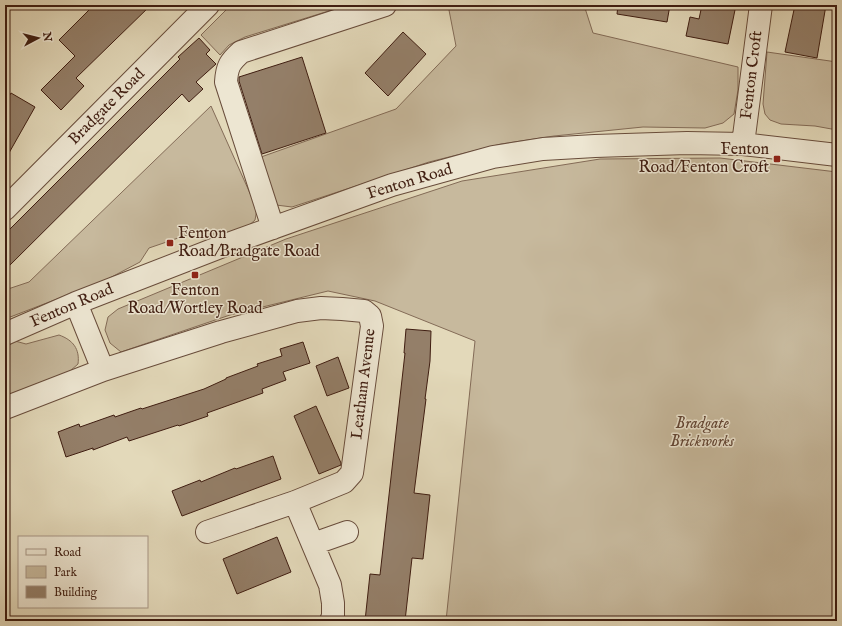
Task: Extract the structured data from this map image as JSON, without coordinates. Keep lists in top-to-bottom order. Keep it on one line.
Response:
{"streets":{"street":["Fenton Croft","Bradgate Road","Fenton Road","Leatham Avenue"]},"crossings":[["Fenton Croft","Fenton Road"]],"parks":["Bradgate Brickworks"],"places":{"transit":["Fenton Road/Fenton Croft","Fenton Road/Bradgate Road","Fenton Road/Wortley Road"]},"legend":["Road","Park","Building"],"north":"right"}
